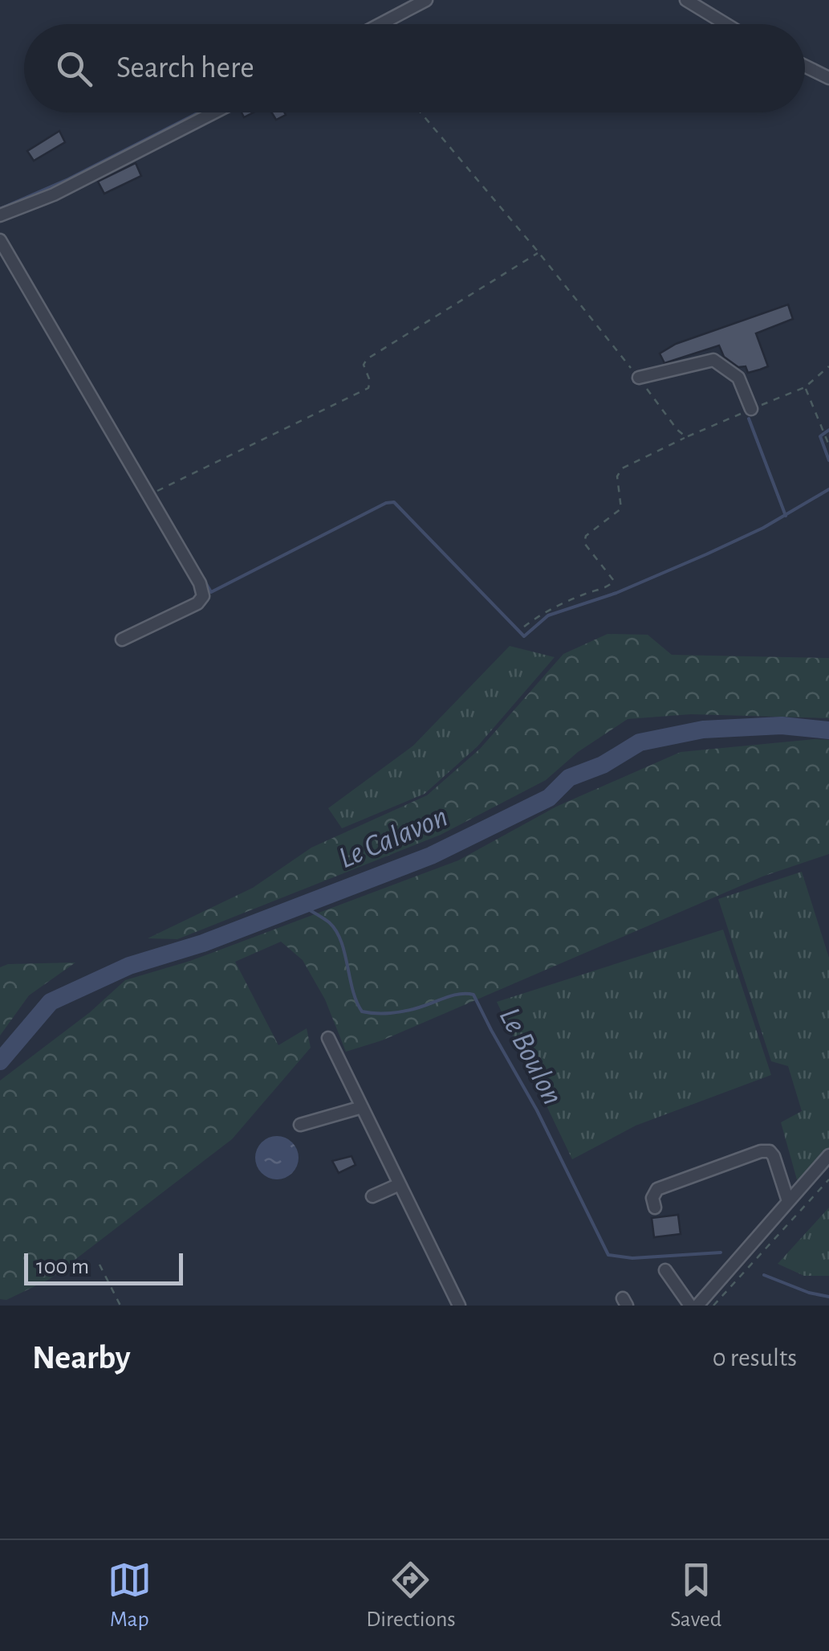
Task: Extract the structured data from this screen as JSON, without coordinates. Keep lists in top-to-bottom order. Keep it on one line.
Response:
{"water":["Le Calavon","Le Boulon"],"scale_bar":"100 m","page":{"search":"Search here","scale":"100 m","heading":["Nearby","0 results"],"nav":["Map","Directions","Saved"]}}
